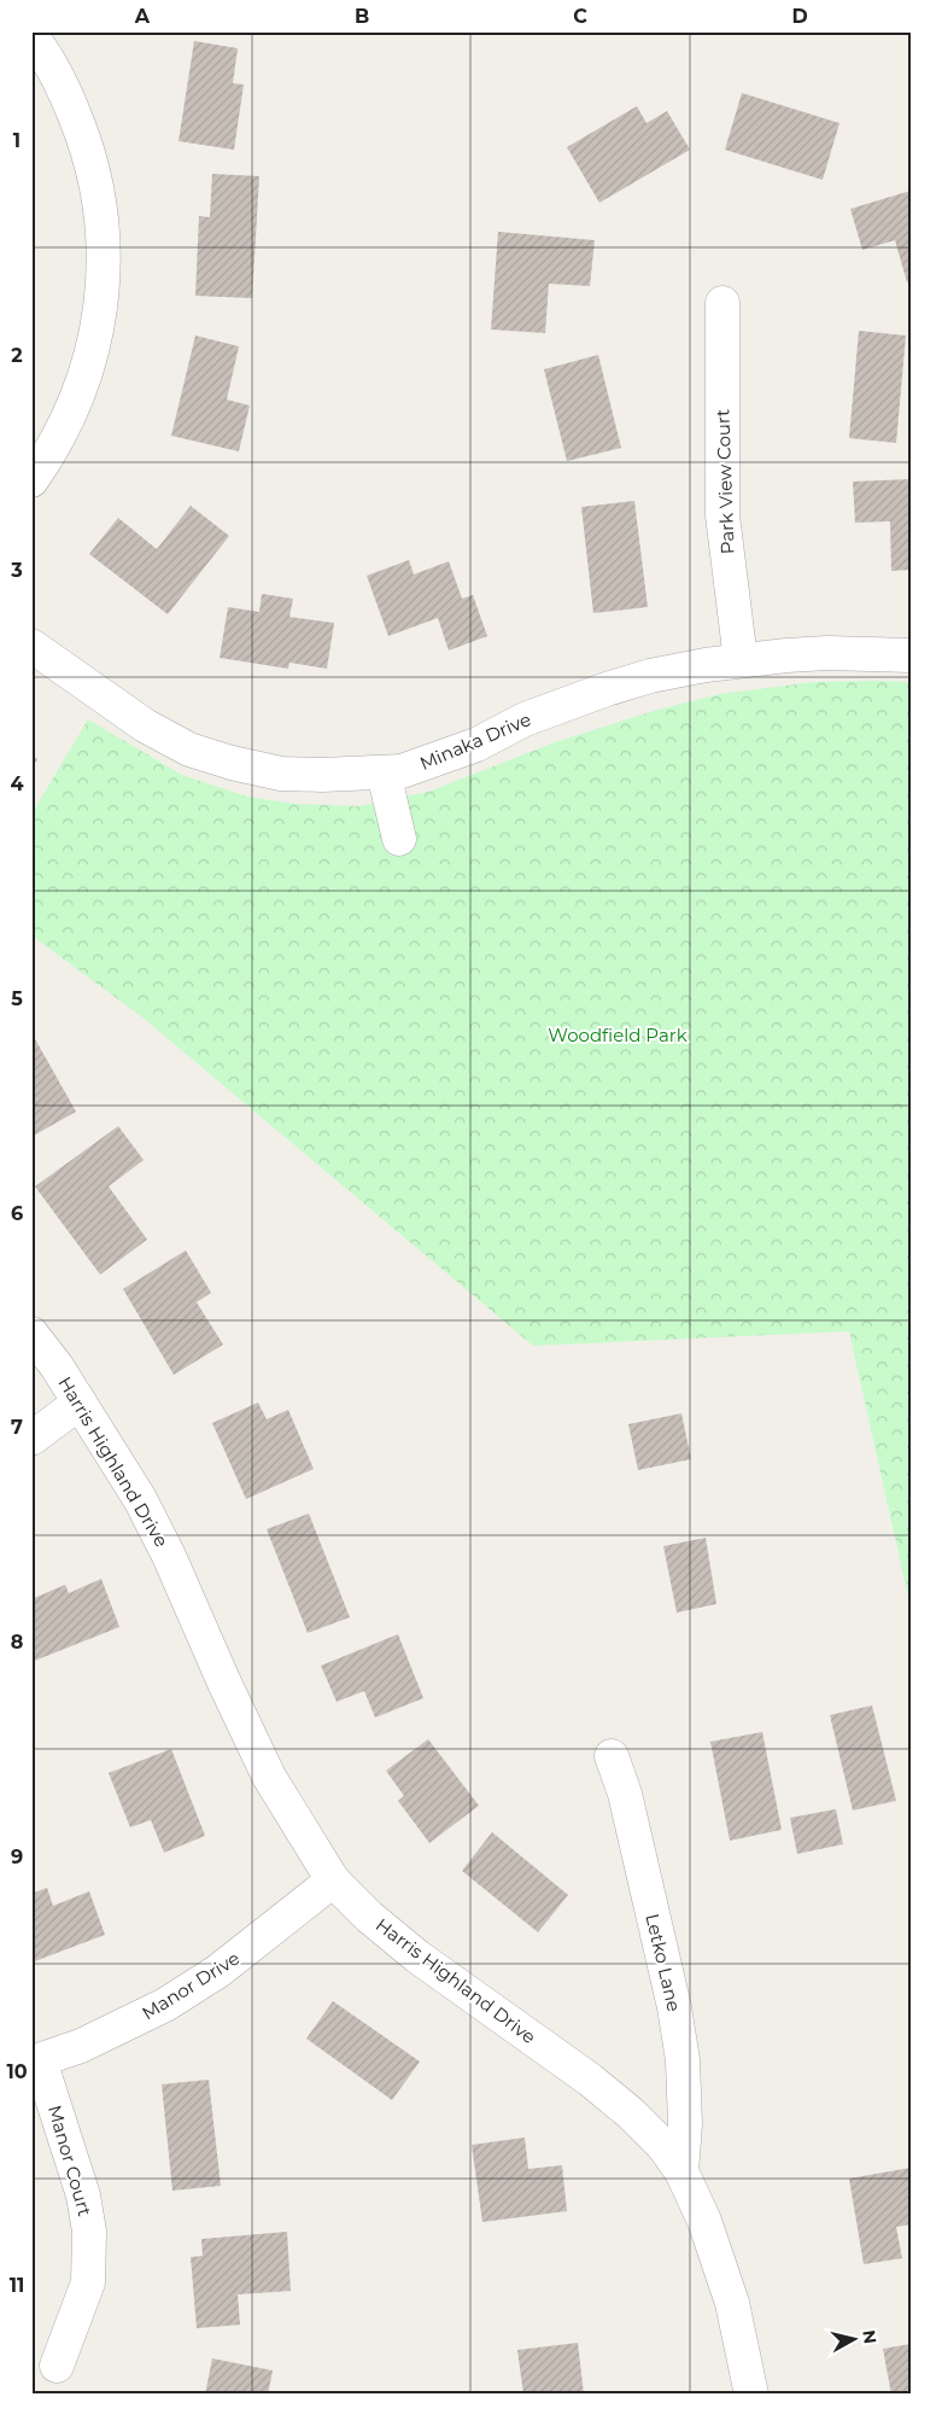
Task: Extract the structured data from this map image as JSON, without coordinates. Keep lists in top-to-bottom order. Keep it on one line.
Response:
{"streets":{"street":["Park View Court","Minaka Drive","Harris Highland Drive","Letko Lane","Manor Drive","Manor Court"]},"crossings":[["Park View Court","Minaka Drive"],["Harris Highland Drive","Letko Lane"],["Harris Highland Drive","Manor Drive"],["Manor Drive","Manor Court"]],"parks":["Woodfield Park"],"north":"right","grid":{"columns":["A","B","C","D"],"rows":["1","2","3","4","5","6","7","8","9","10","11"]}}
